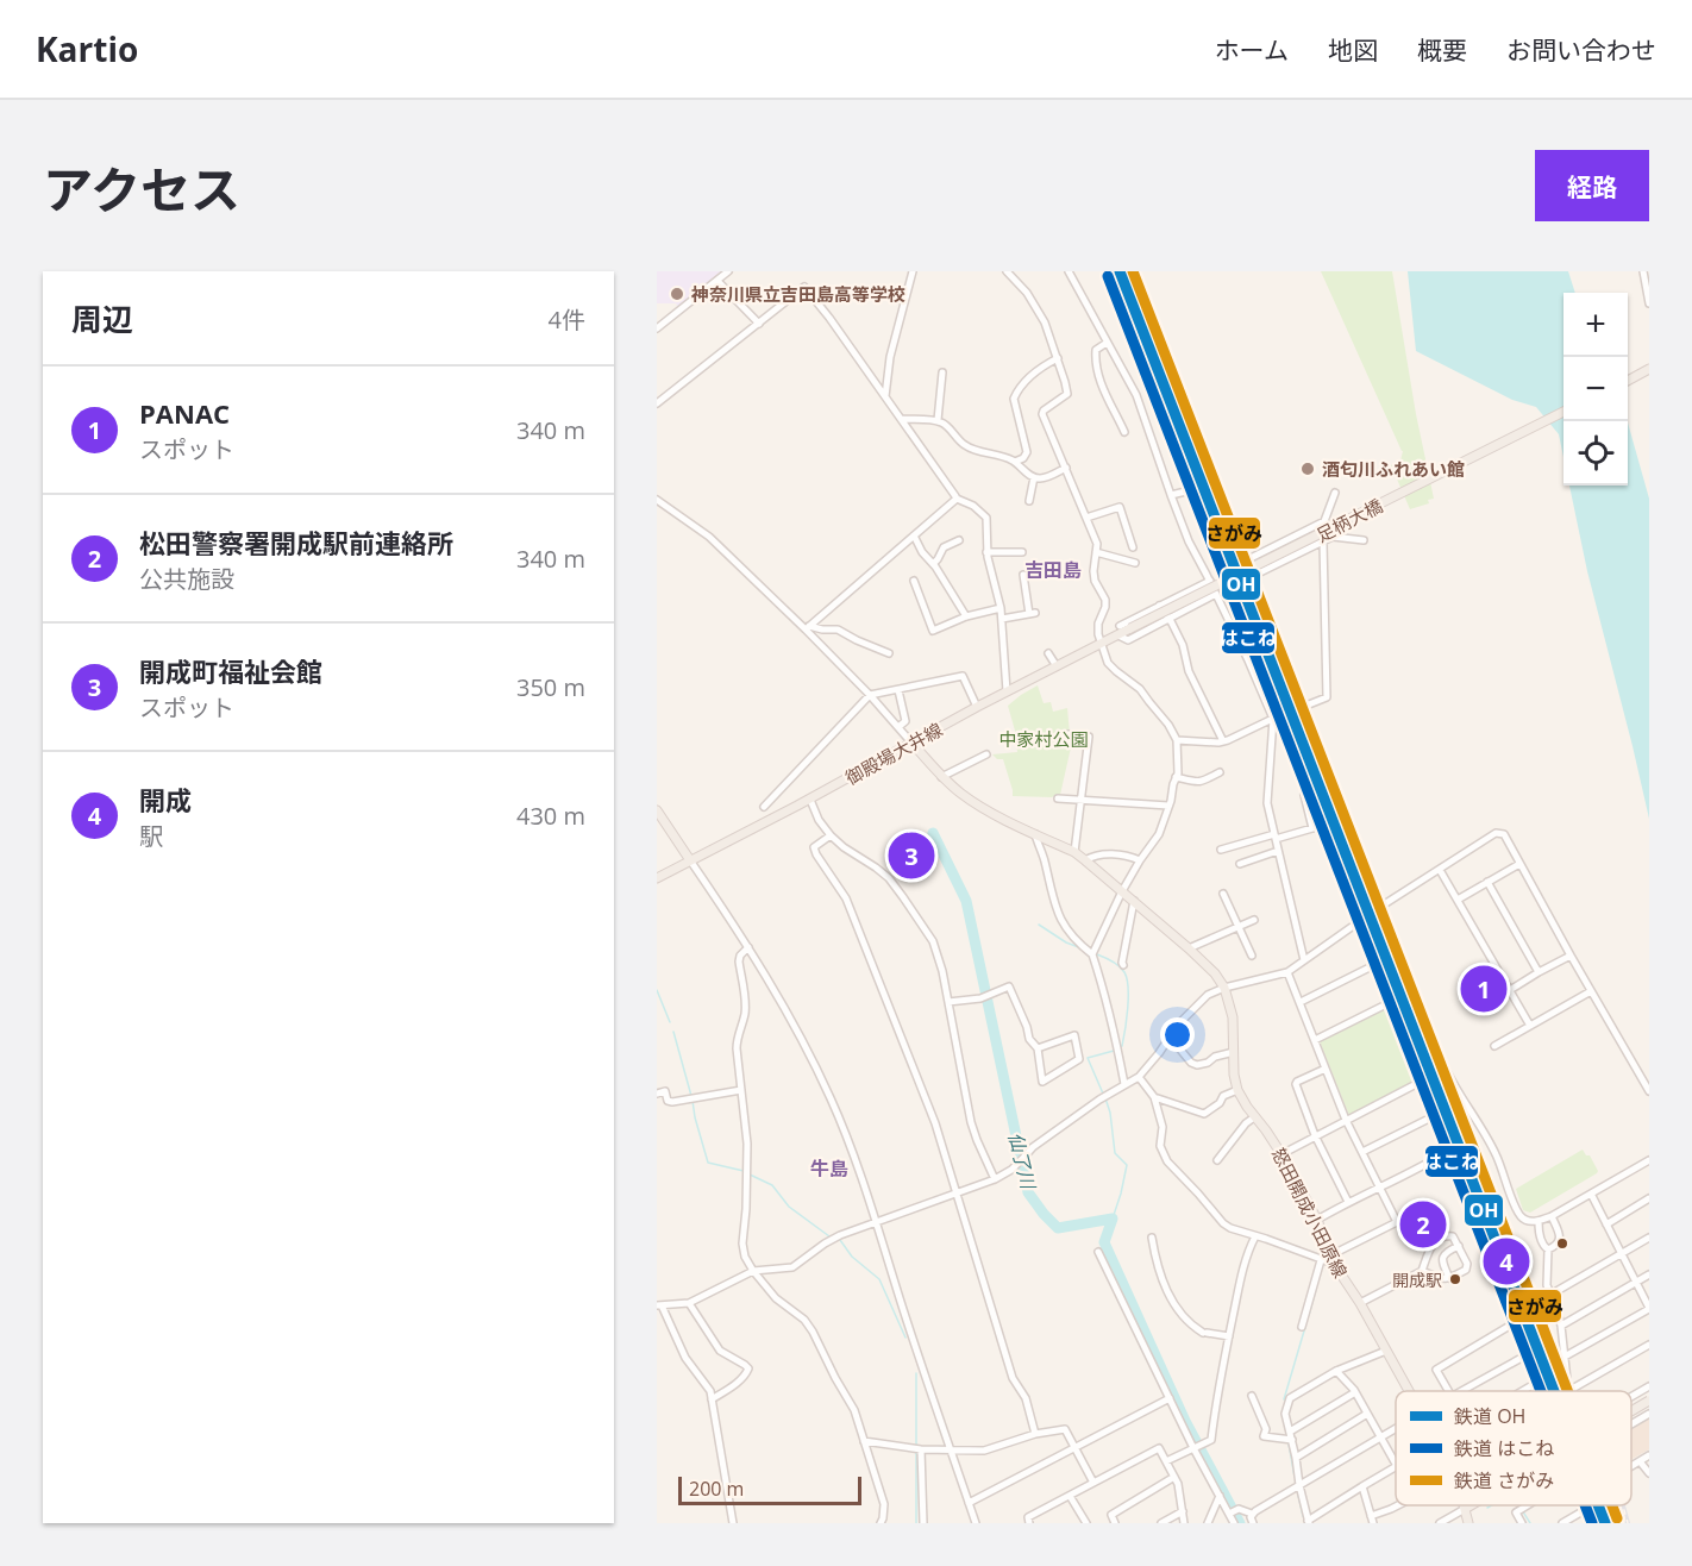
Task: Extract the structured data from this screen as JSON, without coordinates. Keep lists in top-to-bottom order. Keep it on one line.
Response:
{"streets":{"main road":["足柄大橋","御殿場大井線","怒田開成小田原線"]},"crossings":[["足柄大橋","御殿場大井線"],["御殿場大井線","怒田開成小田原線"]],"districts":["吉田島","牛島"],"water":["仙了川"],"parks":["中家村公園"],"places":["神奈川県立吉田島高等学校","酒匂川ふれあい館","開成駅"],"lines":["rail line OH","rail line さがみ","rail line はこね"],"legend":["鉄道 OH","鉄道 はこね","鉄道 さがみ"],"scale_bar":"200 m","page":{"header":"Kartio","nav":["ホーム","地図","概要","お問い合わせ"],"title":"アクセス","buttons":"経路","heading":["周辺","4件"],"map_buttons":["+","−"],"list":[{"mark":"1","name":"PANAC","note":"スポット","value":"340 m"},{"mark":"2","name":"松田警察署開成駅前連絡所","note":"公共施設","value":"340 m"},{"mark":"3","name":"開成町福祉会館","note":"スポット","value":"350 m"},{"mark":"4","name":"開成","note":"駅","value":"430 m"}],"pins":["3","1","2","4"],"scale":"200 m"}}
